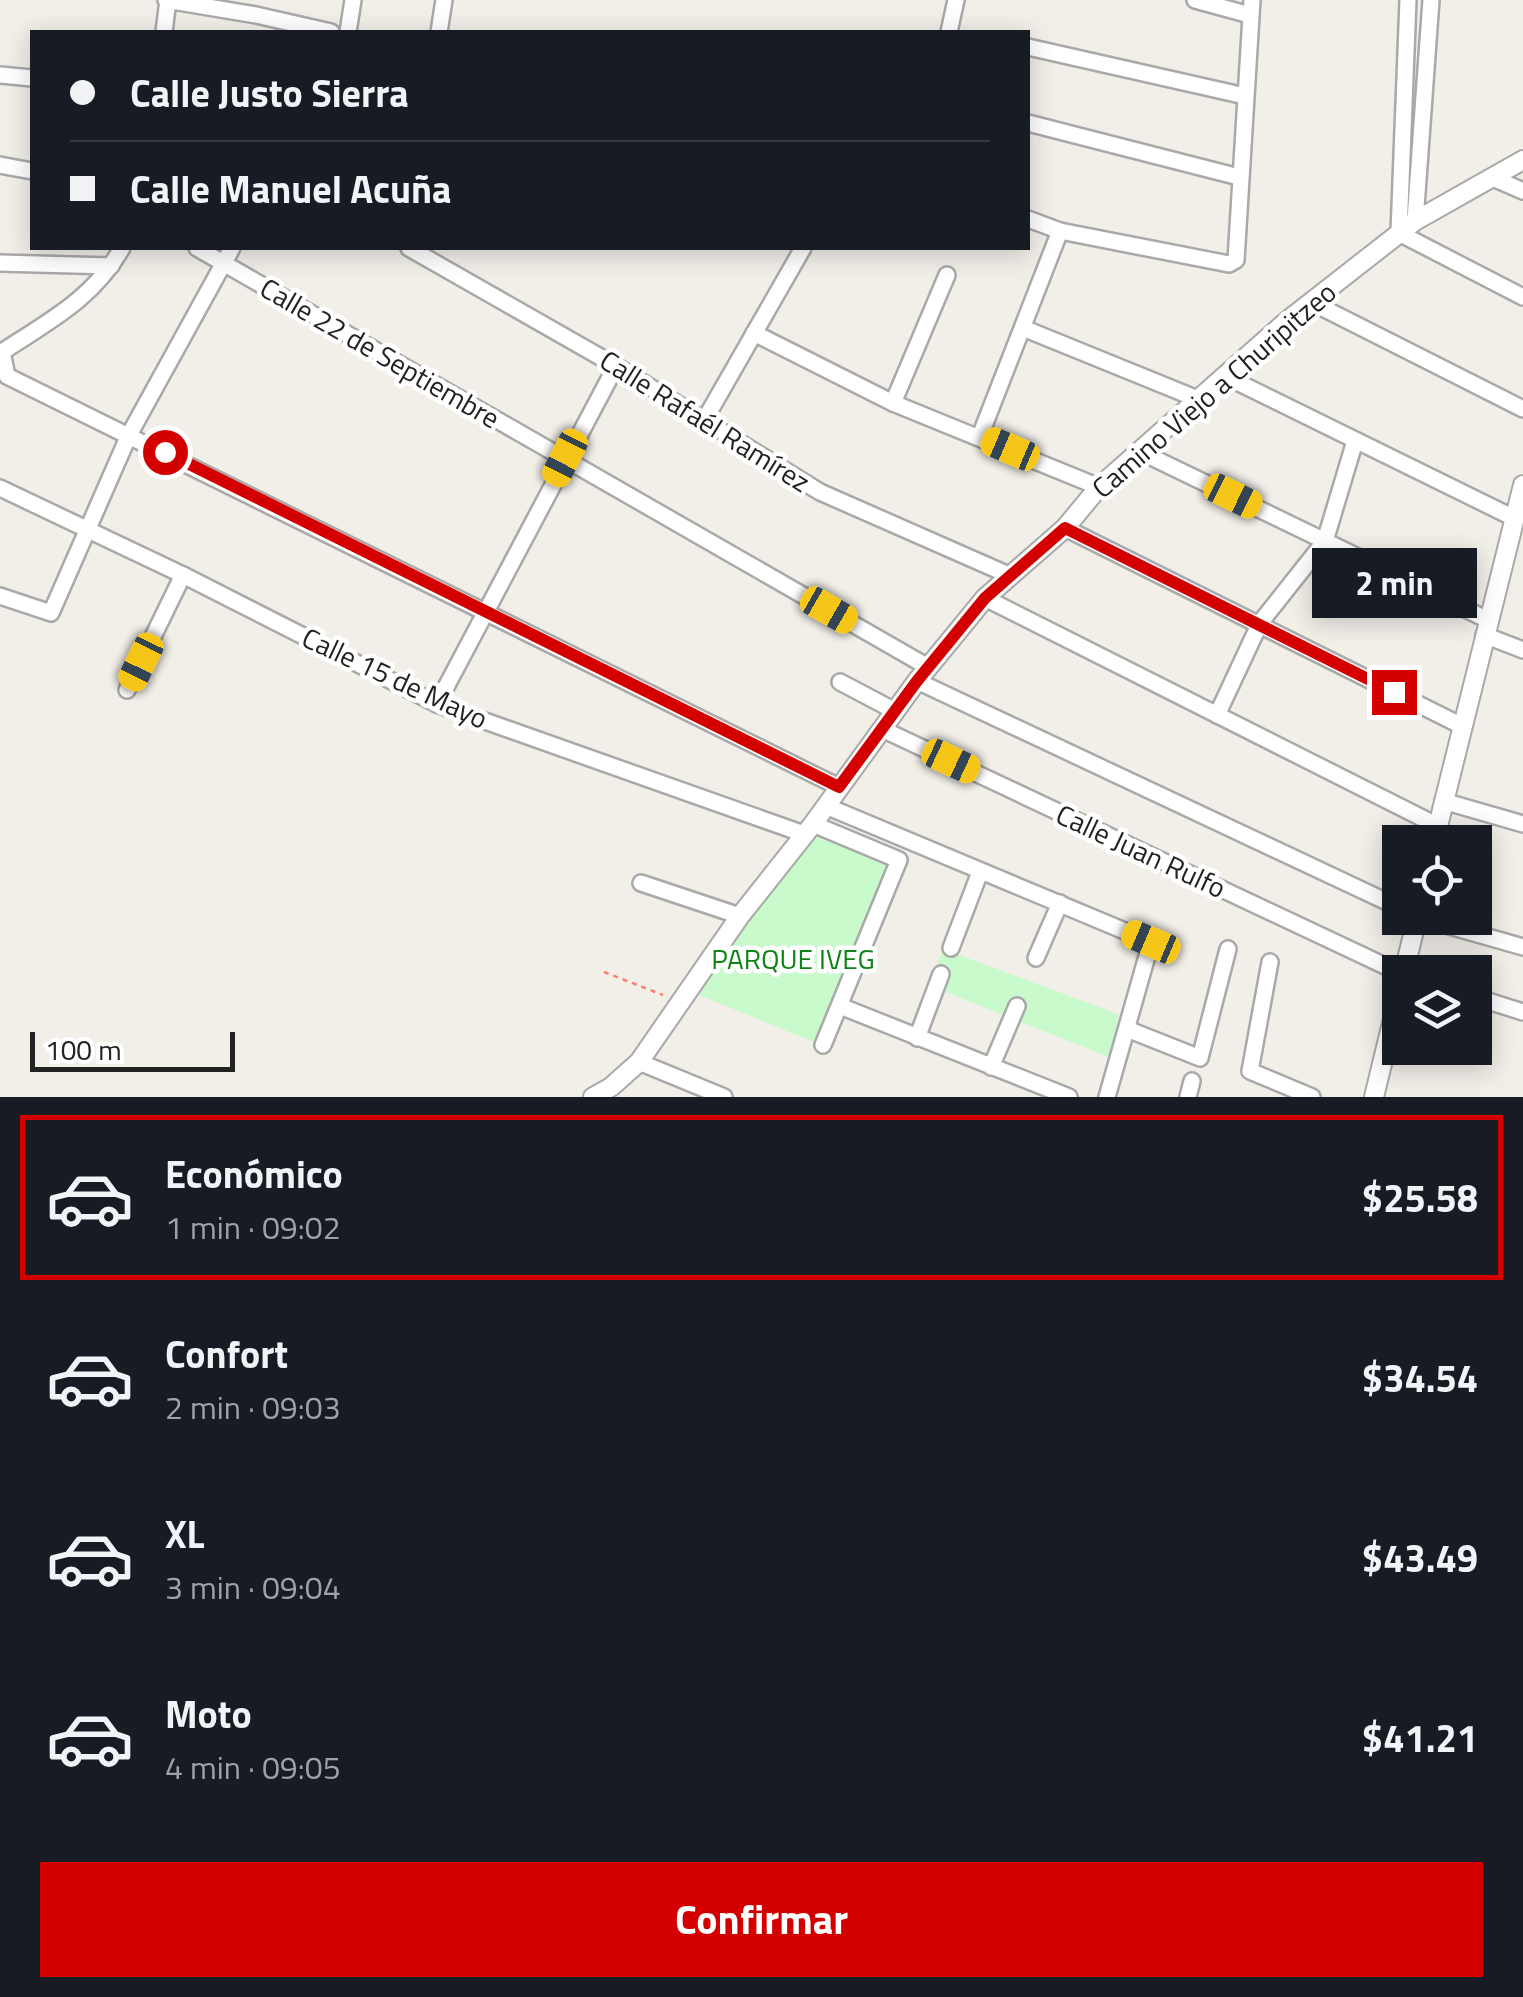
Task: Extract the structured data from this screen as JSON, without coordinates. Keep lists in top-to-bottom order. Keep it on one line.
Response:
{"streets":{"street":["Calle 22 de Septiembre","Camino Viejo a Churipitzeo","Calle Rafaél Ramírez","Calle 15 de Mayo","Calle Juan Rulfo"]},"crossings":[["Calle 22 de Septiembre","Camino Viejo a Churipitzeo"],["Camino Viejo a Churipitzeo","Calle Rafaél Ramírez"],["Camino Viejo a Churipitzeo","Calle 15 de Mayo"],["Camino Viejo a Churipitzeo","Calle Juan Rulfo"]],"parks":["PARQUE IVEG"],"scale_bar":"100 m","page":{"banner":["Calle Justo Sierra","Calle Manuel Acuña"],"bubble":"2 min","scale":"100 m","list":[{"name":"Económico","note":"1 min · 09:02","value":"$25.58"},{"name":"Confort","note":"2 min · 09:03","value":"$34.54"},{"name":"XL","note":"3 min · 09:04","value":"$43.49"},{"name":"Moto","note":"4 min · 09:05","value":"$41.21"}],"buttons":"Confirmar"}}
